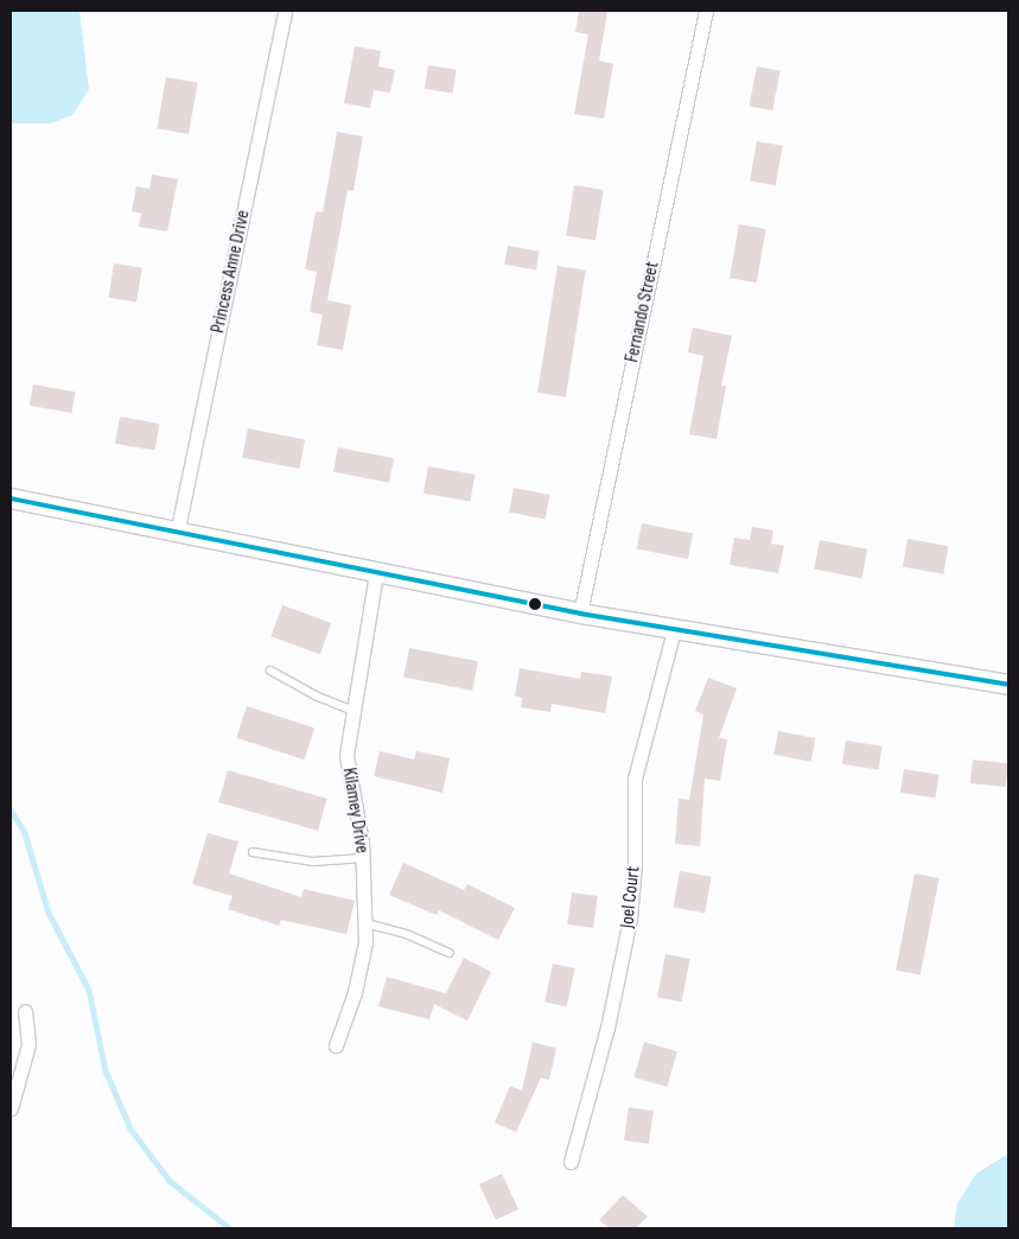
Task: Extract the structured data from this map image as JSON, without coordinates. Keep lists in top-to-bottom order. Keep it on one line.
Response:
{"streets":{"street":["Princess Anne Drive","Fernando Street","Kilamey Drive","Joel Court"]}}
